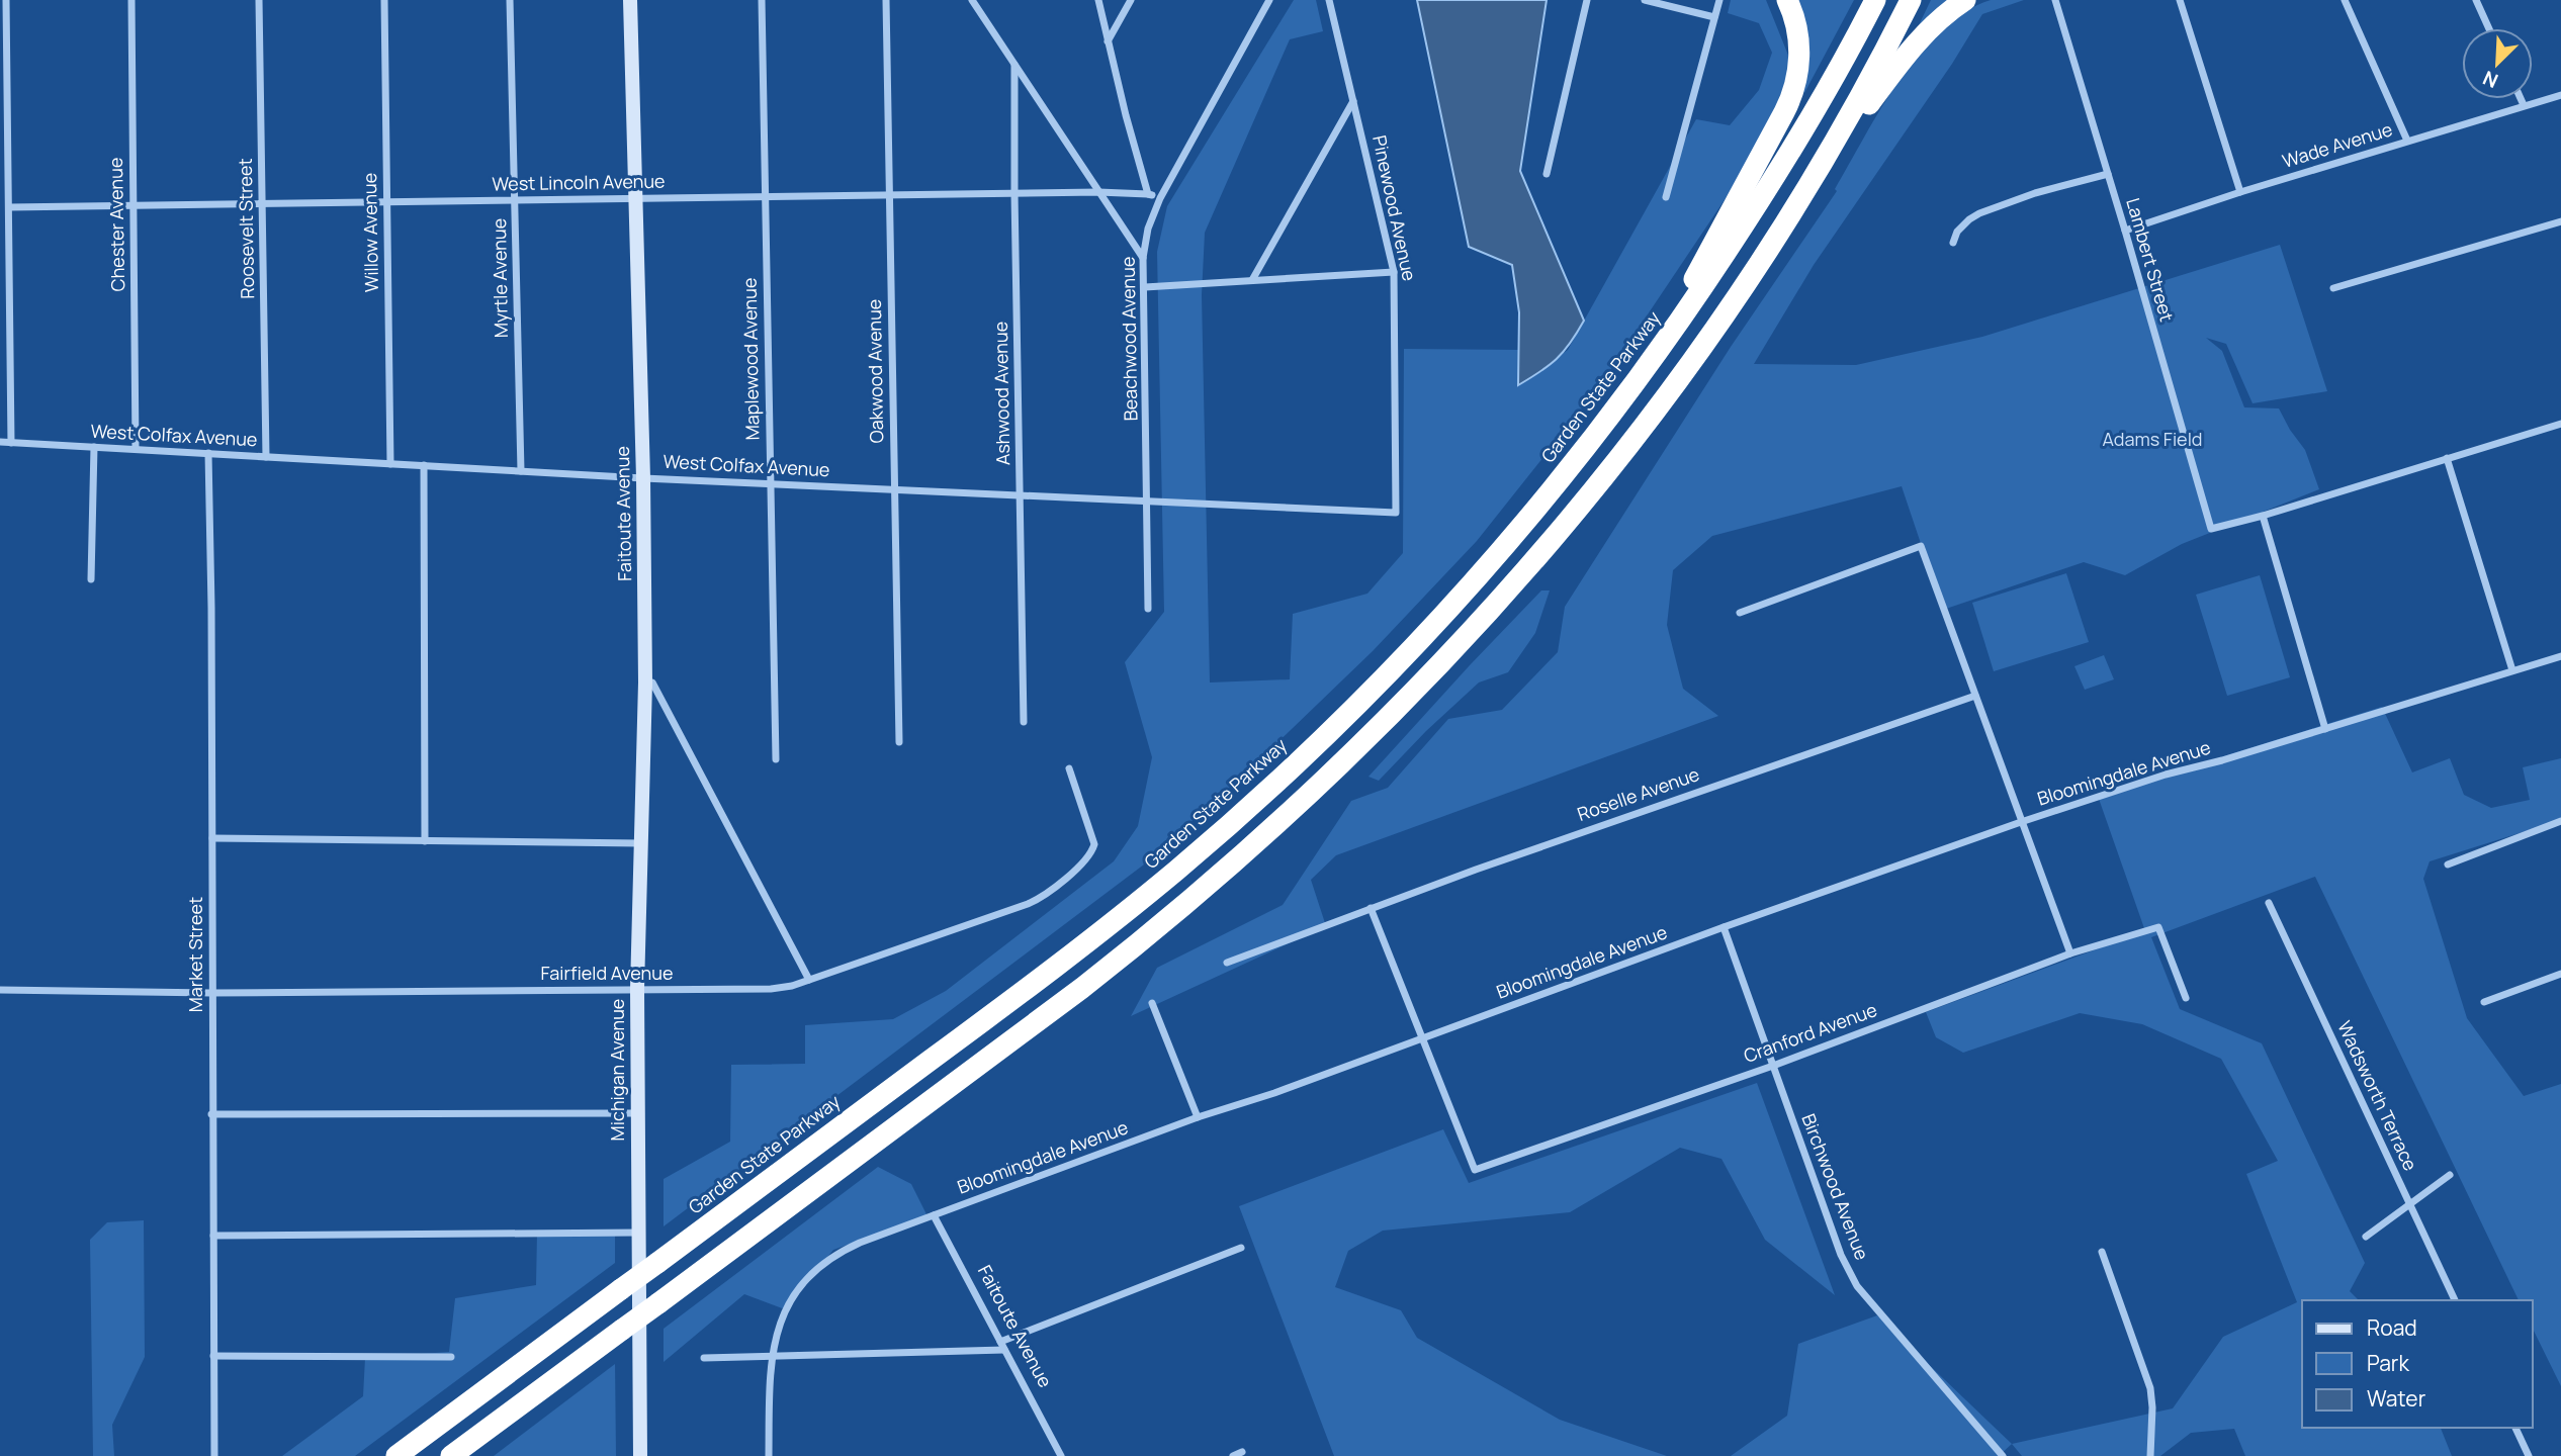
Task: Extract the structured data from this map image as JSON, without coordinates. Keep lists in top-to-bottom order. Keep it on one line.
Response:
{"streets":{"highway":["Garden State Parkway"],"street":["Wade Avenue","West Lincoln Avenue","Pinewood Avenue","Chester Avenue","Roosevelt Street","Willow Avenue","Lambert Street","Myrtle Avenue","Beachwood Avenue","Maplewood Avenue","Oakwood Avenue","Ashwood Avenue","West Colfax Avenue","Faitoute Avenue","Bloomingdale Avenue","Roselle Avenue","Market Street","Fairfield Avenue","Cranford Avenue","Michigan Avenue","Wadsworth Terrace","Birchwood Avenue"]},"crossings":[["Wade Avenue","Lambert Street"],["West Lincoln Avenue","Chester Avenue"],["West Lincoln Avenue","Roosevelt Street"],["West Lincoln Avenue","Willow Avenue"],["West Lincoln Avenue","Myrtle Avenue"],["West Lincoln Avenue","Maplewood Avenue"],["West Lincoln Avenue","Oakwood Avenue"],["West Lincoln Avenue","Ashwood Avenue"],["West Lincoln Avenue","Faitoute Avenue"],["Pinewood Avenue","West Colfax Avenue"],["Chester Avenue","West Colfax Avenue"],["Roosevelt Street","West Colfax Avenue"],["Willow Avenue","West Colfax Avenue"],["Myrtle Avenue","West Colfax Avenue"],["Beachwood Avenue","West Colfax Avenue"],["Maplewood Avenue","West Colfax Avenue"],["Oakwood Avenue","West Colfax Avenue"],["Ashwood Avenue","West Colfax Avenue"],["West Colfax Avenue","Faitoute Avenue"],["West Colfax Avenue","Market Street"],["Faitoute Avenue","Bloomingdale Avenue"],["Faitoute Avenue","Michigan Avenue"],["Bloomingdale Avenue","Cranford Avenue"],["Bloomingdale Avenue","Birchwood Avenue"],["Market Street","Fairfield Avenue"],["Fairfield Avenue","Michigan Avenue"],["Cranford Avenue","Birchwood Avenue"]],"parks":["Adams Field"],"legend":["Road","Park","Water"],"north":"bottom left"}
